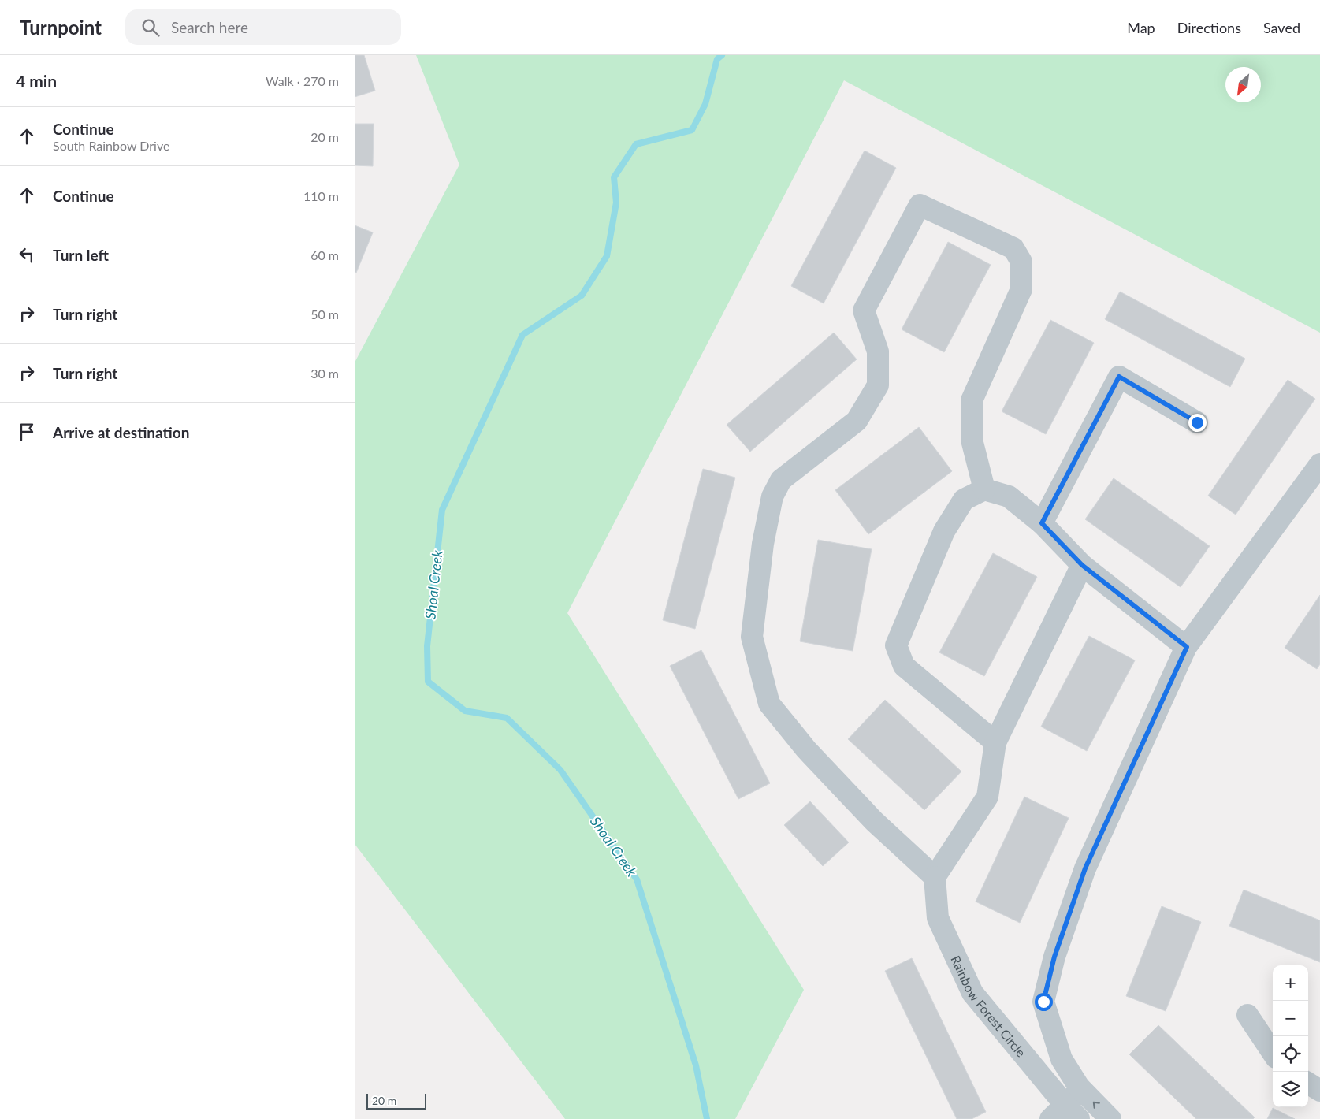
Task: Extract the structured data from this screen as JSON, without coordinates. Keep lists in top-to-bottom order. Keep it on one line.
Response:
{"streets":{"street":["Rainbow Forest Circle"]},"water":["Shoal Creek"],"scale_bar":"20 m","north":"bottom left","page":{"header":"Turnpoint","search":"Search here","nav":["Map","Directions","Saved"],"heading":["4 min","Walk · 270 m"],"list":[["Continue","South Rainbow Drive","20 m"],["Continue","110 m"],["Turn left","60 m"],["Turn right","50 m"],["Turn right","30 m"],"Arrive at destination"],"map_buttons":["+","−"],"scale":"20 m"}}
